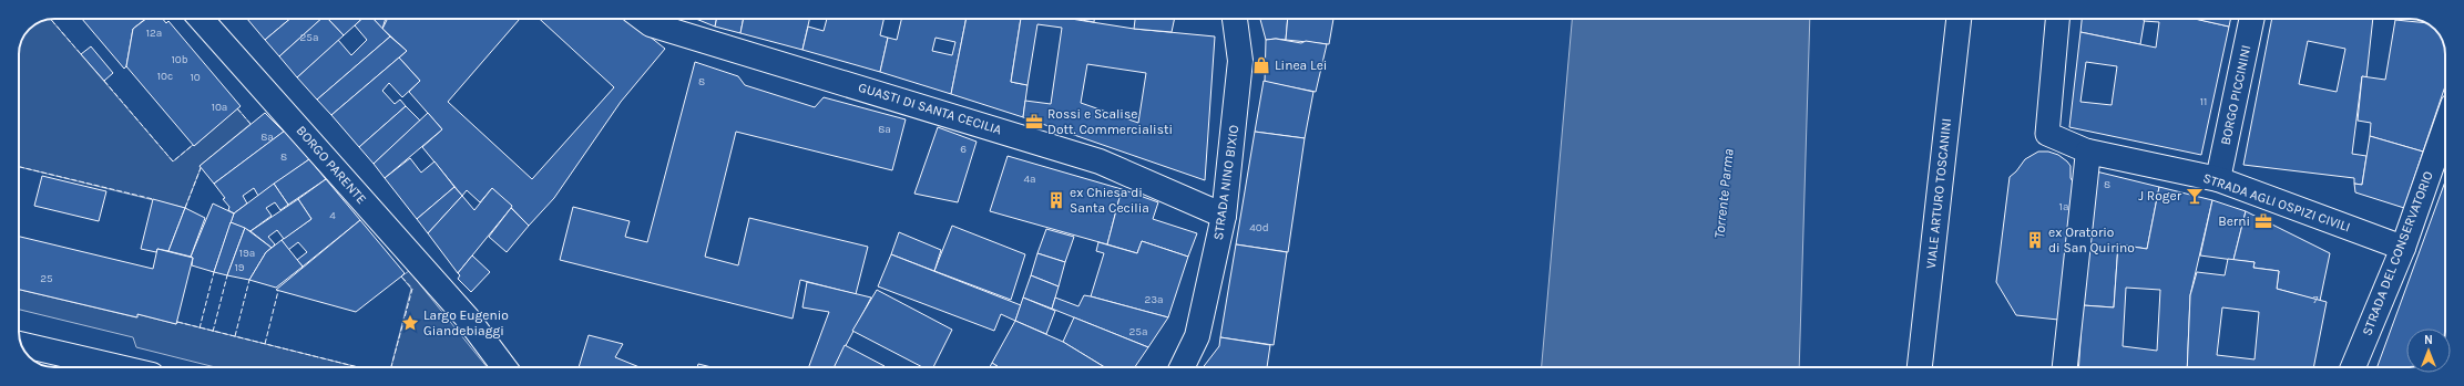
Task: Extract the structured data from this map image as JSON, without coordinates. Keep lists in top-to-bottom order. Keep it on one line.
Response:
{"streets":{"street":["BORGO PICCININI","GUASTI DI SANTA CECILIA","BORGO PARENTE","STRADA NINO BIXIO","VIALE ARTURO TOSCANINI","STRADA AGLI OSPIZI CIVILI","STRADA DEL CONSERVATORIO"]},"crossings":[["BORGO PICCININI","STRADA AGLI OSPIZI CIVILI"],["GUASTI DI SANTA CECILIA","STRADA NINO BIXIO"],["STRADA AGLI OSPIZI CIVILI","STRADA DEL CONSERVATORIO"]],"water":["Torrente Parma"],"places":{"shop":["Linea Lei"],"office":["Rossi e Scalise Dott. Commercialisti","Berni"],"bar":["J Roger"],"building":["ex Chiesa di Santa Cecilia","ex Oratorio di San Quirino"],"place":["Largo Eugenio Giandebiaggi"]},"house_numbers":["12a","25a","10b","10c","10","8","11","10a","8a","8a","6","8","4a","8","1a","4","40d","19a","19","25","23a","7","25a"],"north":"top"}
